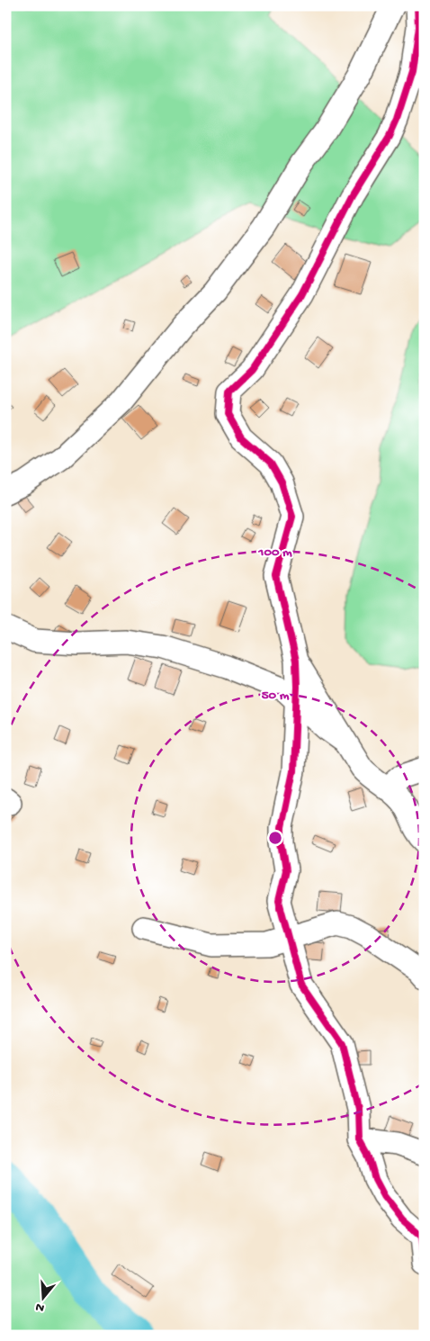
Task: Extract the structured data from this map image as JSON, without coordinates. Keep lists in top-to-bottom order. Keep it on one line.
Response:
{"north":"bottom","rings":["100 m","50 m"]}
